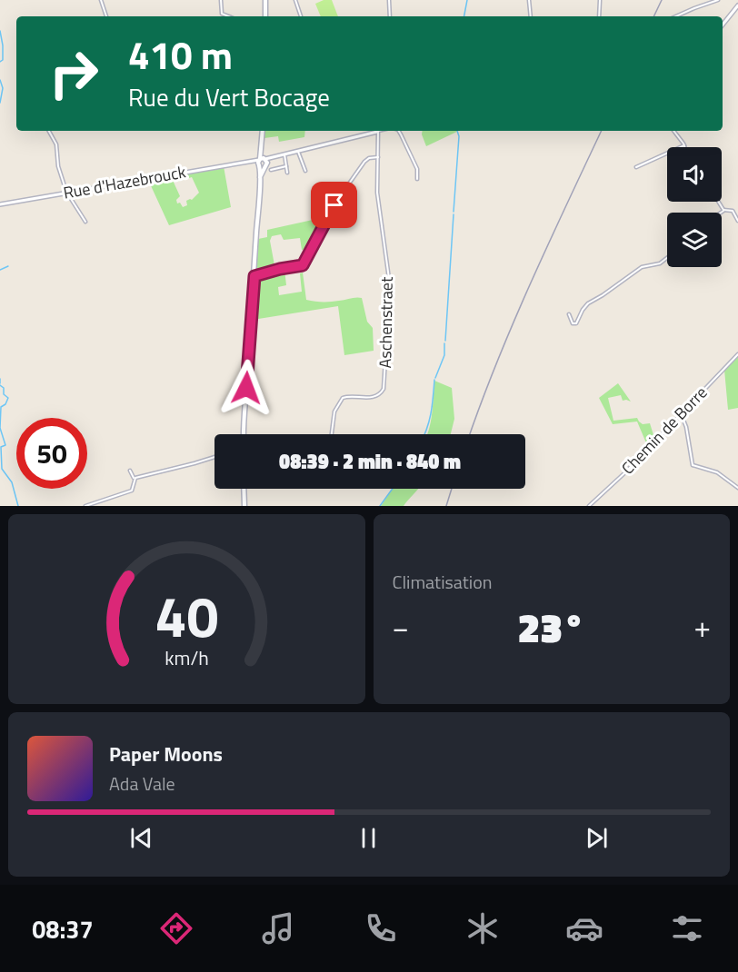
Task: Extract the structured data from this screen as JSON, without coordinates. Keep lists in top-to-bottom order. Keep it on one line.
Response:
{"streets":{"street":["Rue d'Hazebrouck","Aschenstraet","Chemin de Borre"]},"page":{"turn":["410 m","Rue du Vert Bocage"],"limit":"50","trip":"08:39 · 2 min · 840 m","tile":"Climatisation","heat":["−","23°","+"],"song":["Paper Moons","Ada Vale"],"tabs":"08:37","gauge":["40","km/h"]}}
